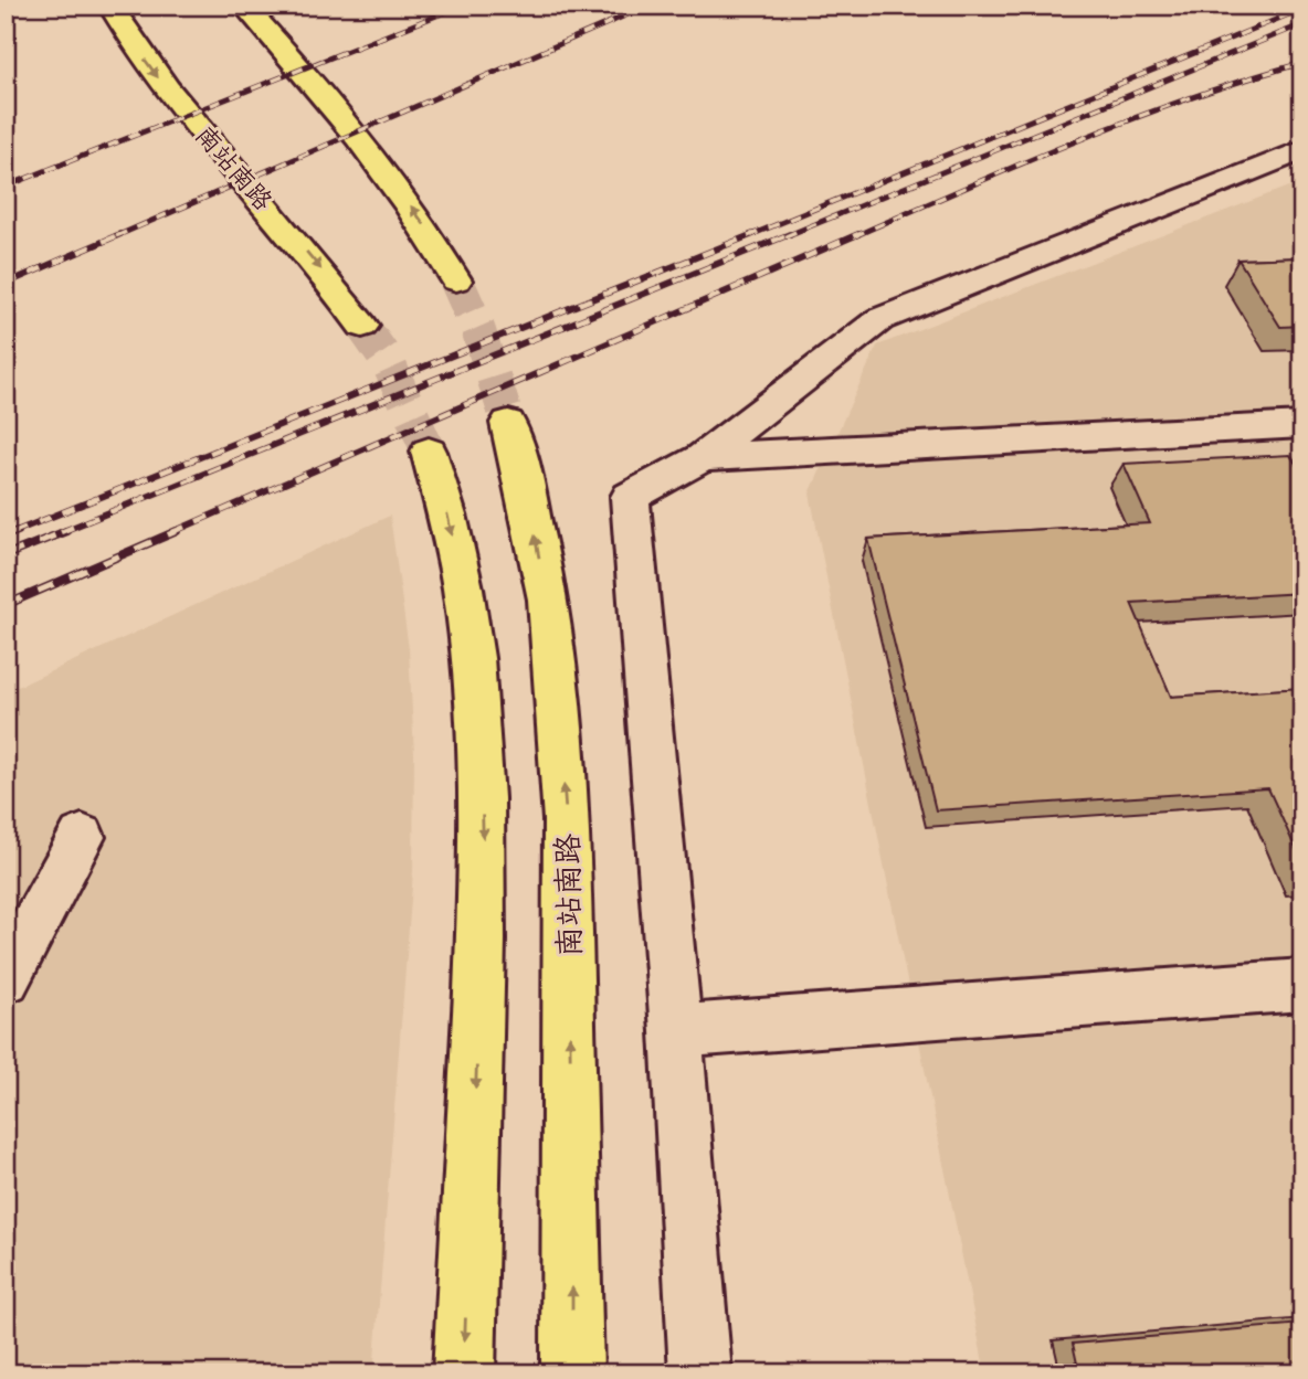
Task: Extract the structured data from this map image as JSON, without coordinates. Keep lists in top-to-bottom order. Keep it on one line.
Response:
{"streets":{"main road":["南站南路"]}}
